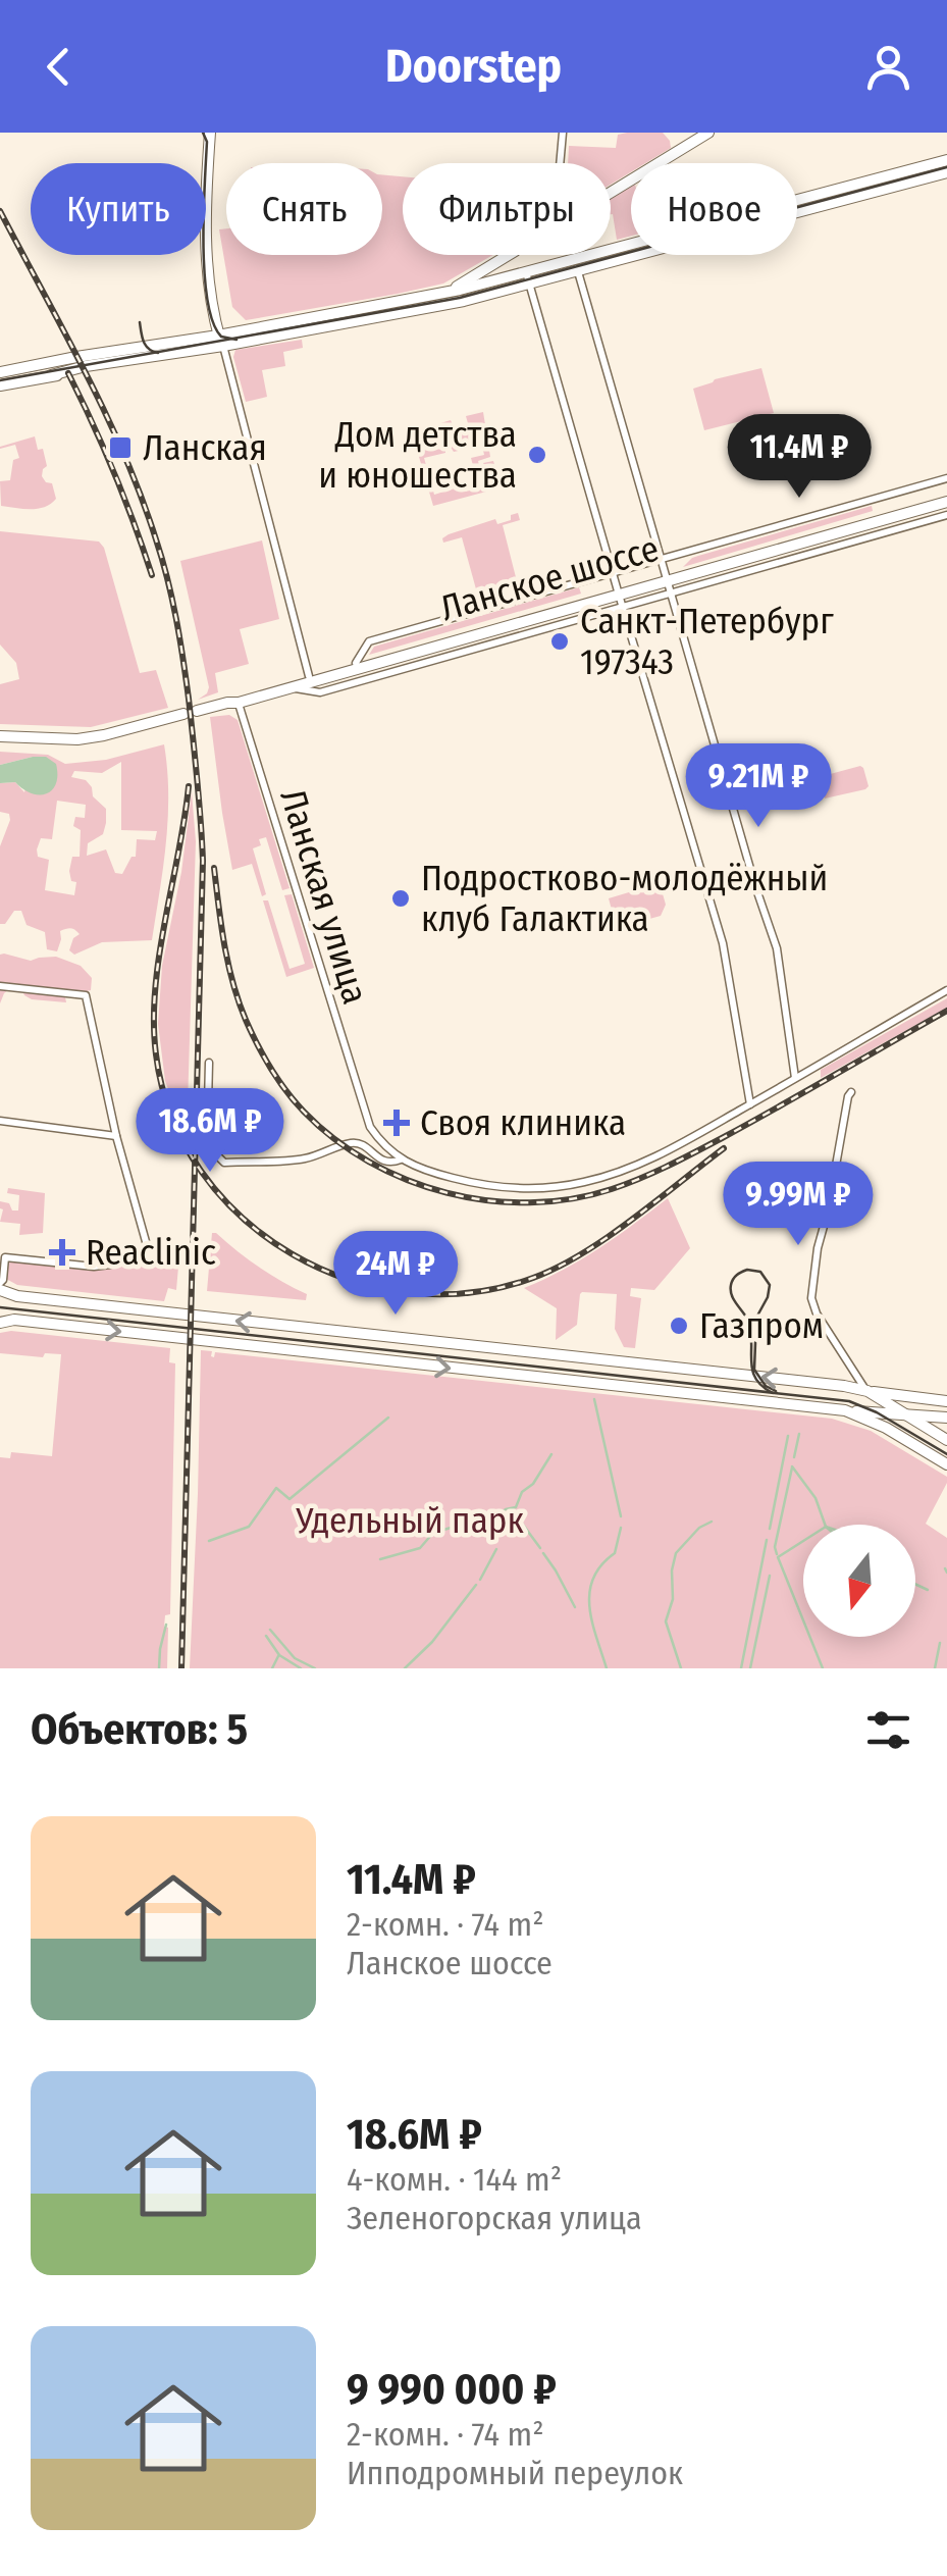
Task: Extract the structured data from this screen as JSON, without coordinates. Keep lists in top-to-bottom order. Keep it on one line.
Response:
{"streets":{"main road":["Ланское шоссе"],"street":["Ланская улица"]},"crossings":[["Ланское шоссе","Ланская улица"]],"parks":["Удельный парк"],"places":{"transit":["Ланская"],"other":["Дом детства и юношества","Санкт-Петербург 197343","Подростково-молодёжный клуб Галактика","Газпром"],"health":["Своя клиника","Reaclinic"]},"north":"bottom","page":{"header":"Doorstep","chip":["Купить","Снять","Фильтры","Новое"],"price":["11.4M ₽","9.21M ₽","18.6M ₽","9.99M ₽","24M ₽"],"heading":"Объектов: 5","list":[{"name":"11.4M ₽","note":"2-комн. · 74 m² · Ланское шоссе"},{"name":"18.6M ₽","note":"4-комн. · 144 m² · Зеленогорская улица"},{"name":"9 990 000 ₽","note":"2-комн. · 74 m² · Ипподромный переулок"}]}}
